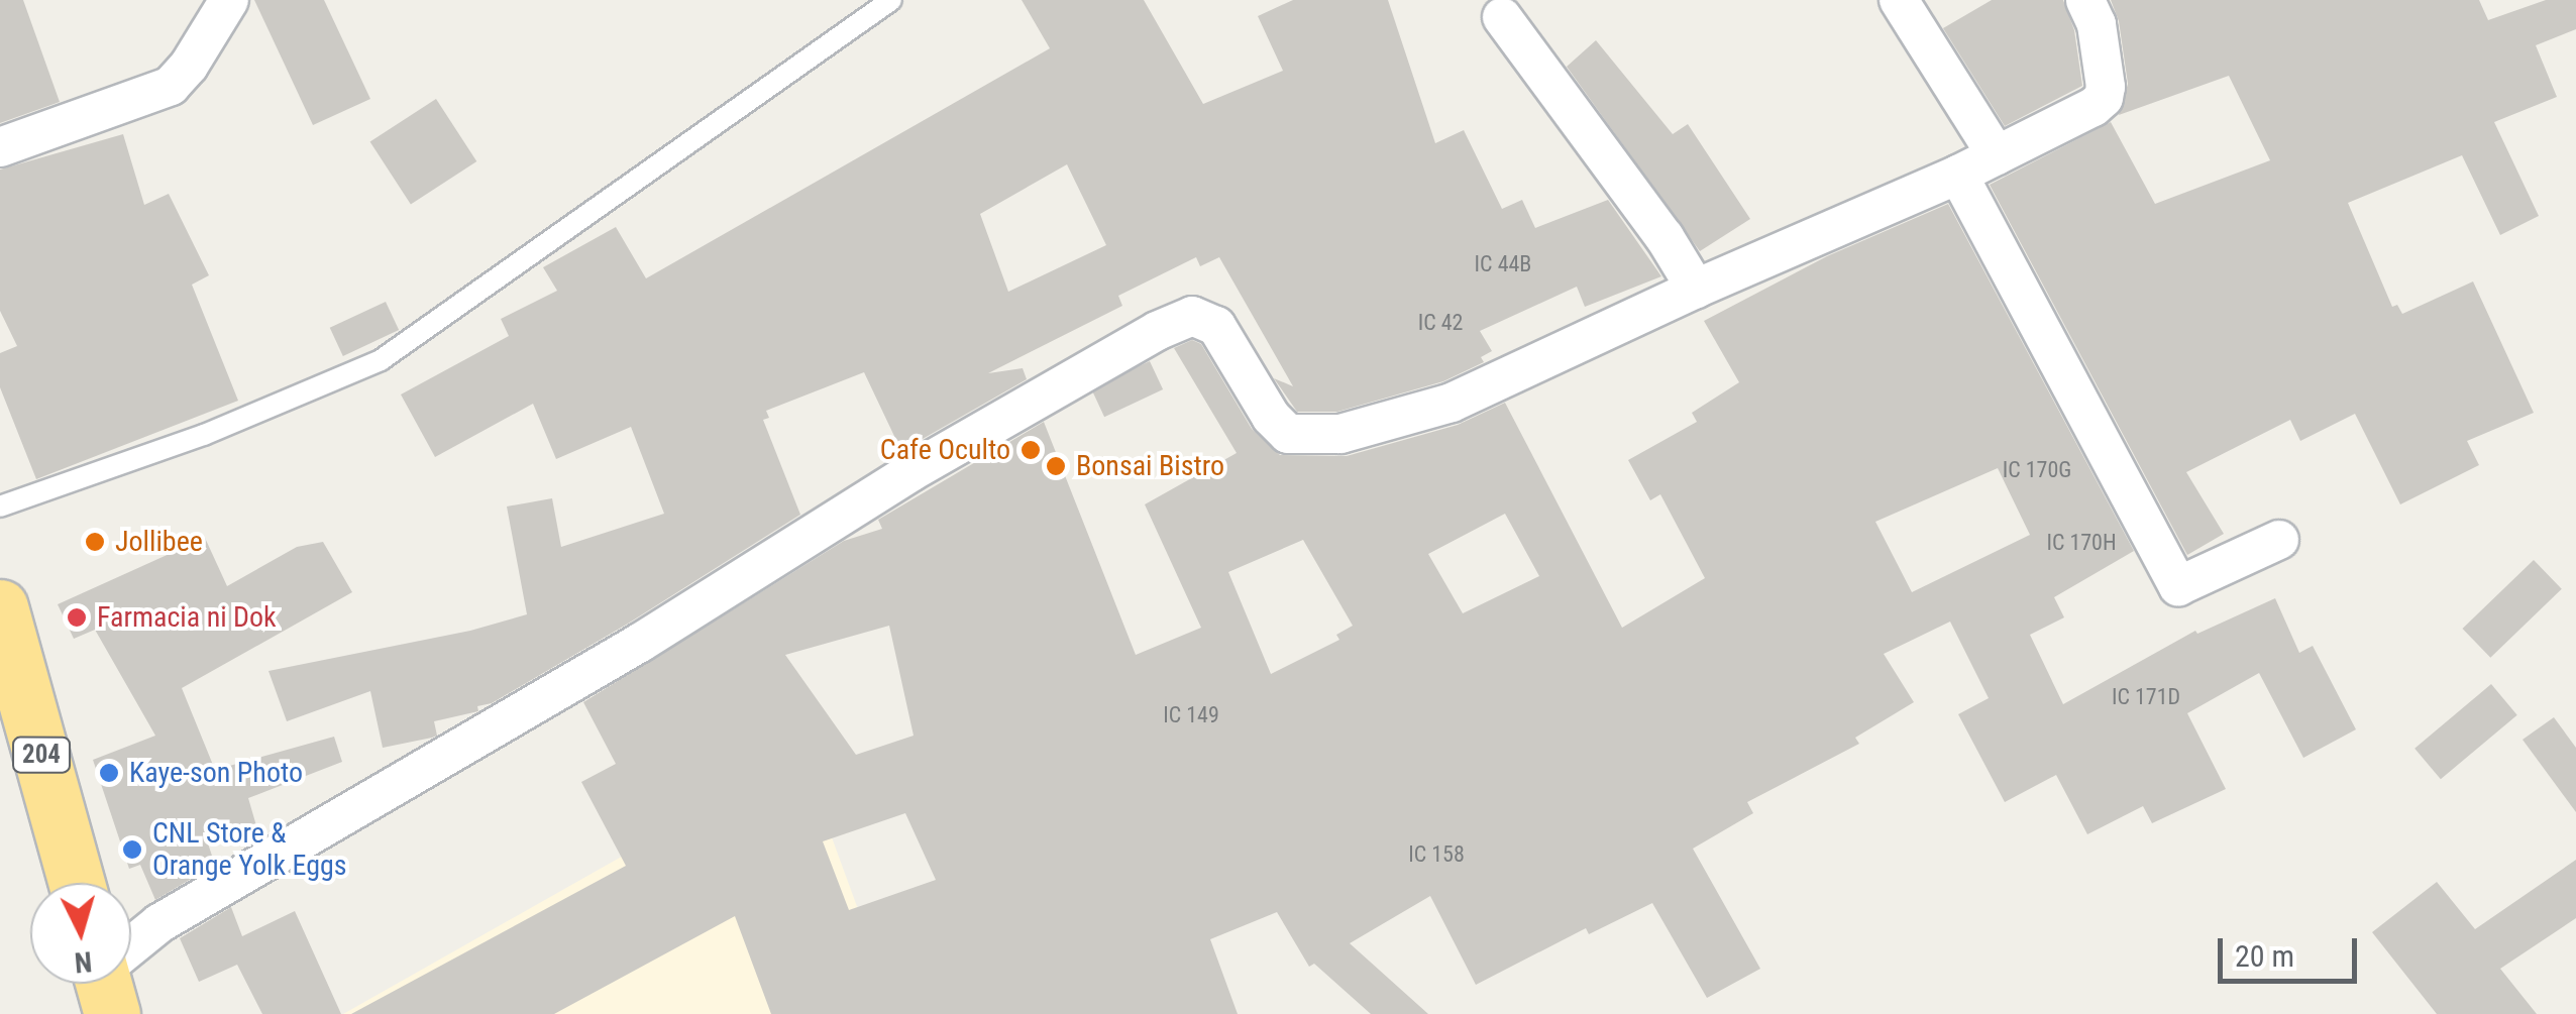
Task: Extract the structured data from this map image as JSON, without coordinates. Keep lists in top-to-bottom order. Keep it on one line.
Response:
{"streets":{"highway":["204"]},"places":["Cafe Oculto","Bonsai Bistro","Jollibee","Farmacia ni Dok","Kaye-son Photo","CNL Store & Orange Yolk Eggs"],"house_numbers":["IC 44B","IC 42","IC 170G","IC 170H","IC 171D","IC 149","IC 158"],"scale_bar":"20 m","north":"bottom"}
